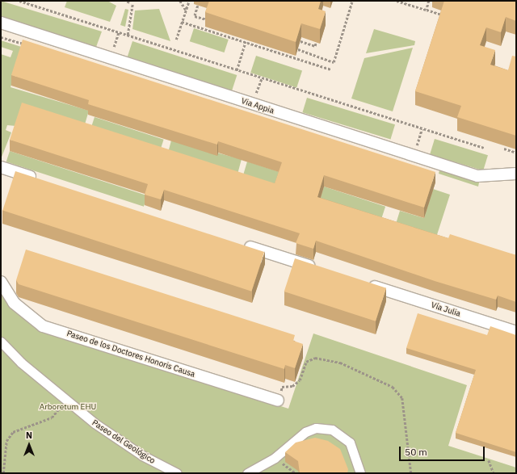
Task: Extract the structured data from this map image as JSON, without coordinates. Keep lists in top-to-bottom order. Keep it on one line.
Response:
{"streets":{"street":["Via Appia","Vía Julia","Paseo de los Doctores Honoris Causa","Paseo del Geológico"]},"parks":["Arboretum EHU"],"scale_bar":"50 m","north":"top"}
